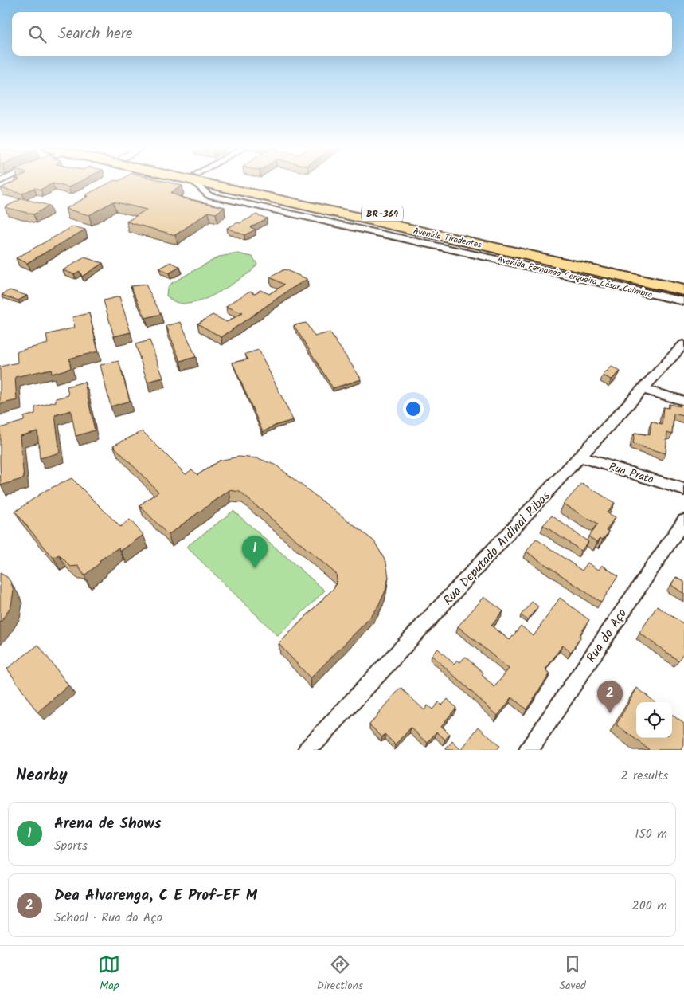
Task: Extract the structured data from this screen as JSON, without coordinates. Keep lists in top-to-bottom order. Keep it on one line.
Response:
{"streets":{"highway":["BR-369","Avenida Tiradentes"],"street":["Avenida Fernando Cerqueira César Coimbra","Rua Prata","Rua Deputado Ardinal Ribas","Rua do Aço"]},"crossings":[["Rua Prata","Rua Deputado Ardinal Ribas"]],"page":{"search":"Search here","pins":["1","2"],"heading":["Nearby","2 results"],"list":[{"mark":"1","name":"Arena de Shows","note":"Sports","value":"150 m"},{"mark":"2","name":"Dea Alvarenga, C E Prof-EF M","note":"School · Rua do Aço","value":"200 m"}],"nav":["Map","Directions","Saved"]}}
